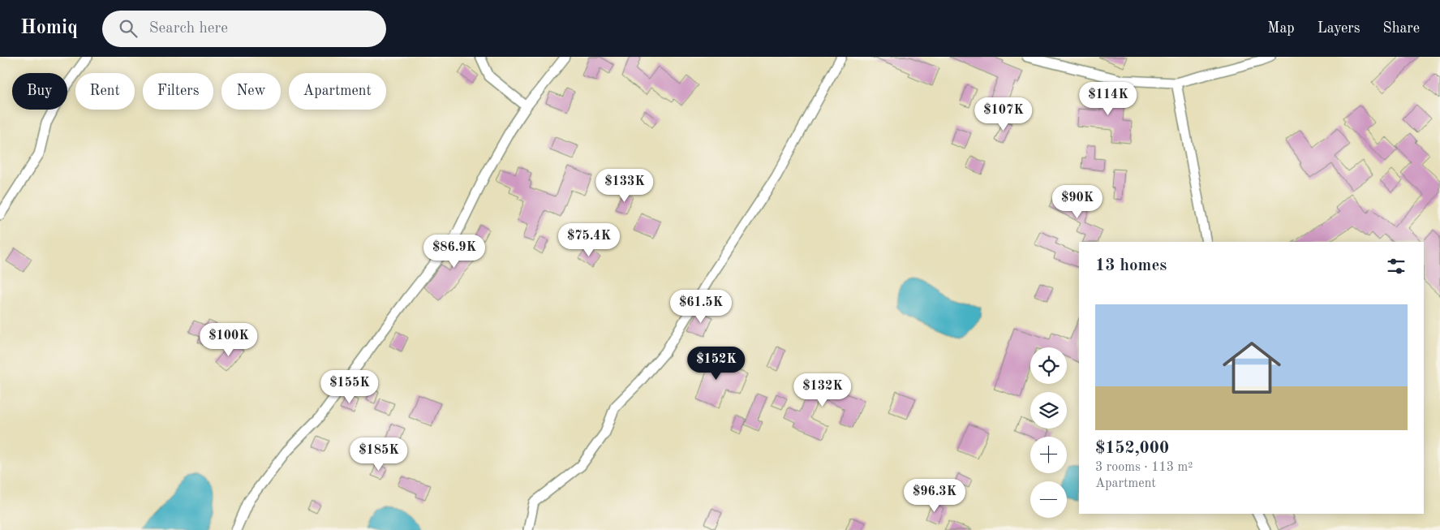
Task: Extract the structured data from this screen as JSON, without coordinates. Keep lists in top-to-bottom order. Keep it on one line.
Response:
{"page":{"header":"Homiq","search":"Search here","nav":["Map","Layers","Share"],"chip":["Buy","Rent","Filters","New","Apartment"],"price":["$114K","$107K","$133K","$90K","$75.4K","$86.9K","$61.5K","$100K","$152K","$155K","$132K","$185K","$96.3K"],"heading":"13 homes","list":[{"name":"$152,000","note":"3 rooms · 113 m² · Apartment"}],"map_buttons":["+","−"]}}
